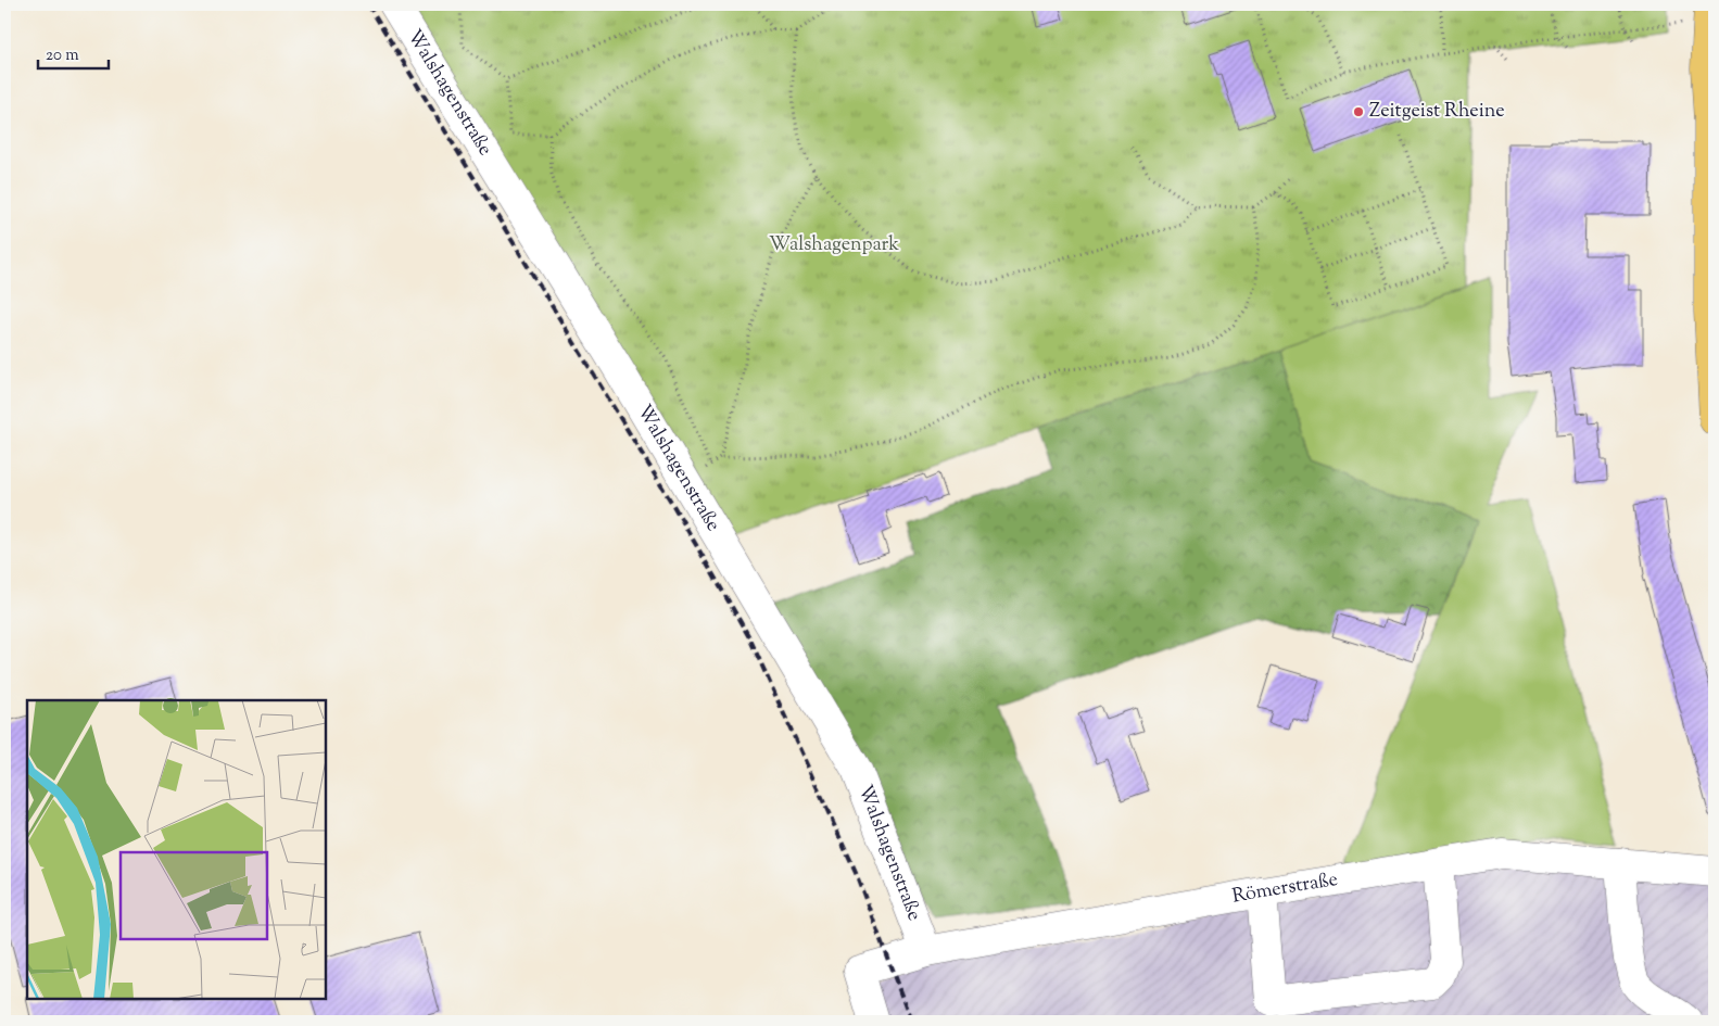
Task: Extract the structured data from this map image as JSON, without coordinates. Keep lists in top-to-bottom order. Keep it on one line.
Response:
{"streets":{"street":["Walshagenstraße","Römerstraße"]},"crossings":[["Walshagenstraße","Römerstraße"]],"parks":["Walshagenpark"],"places":["Zeitgeist Rheine"],"scale_bar":"20 m"}
